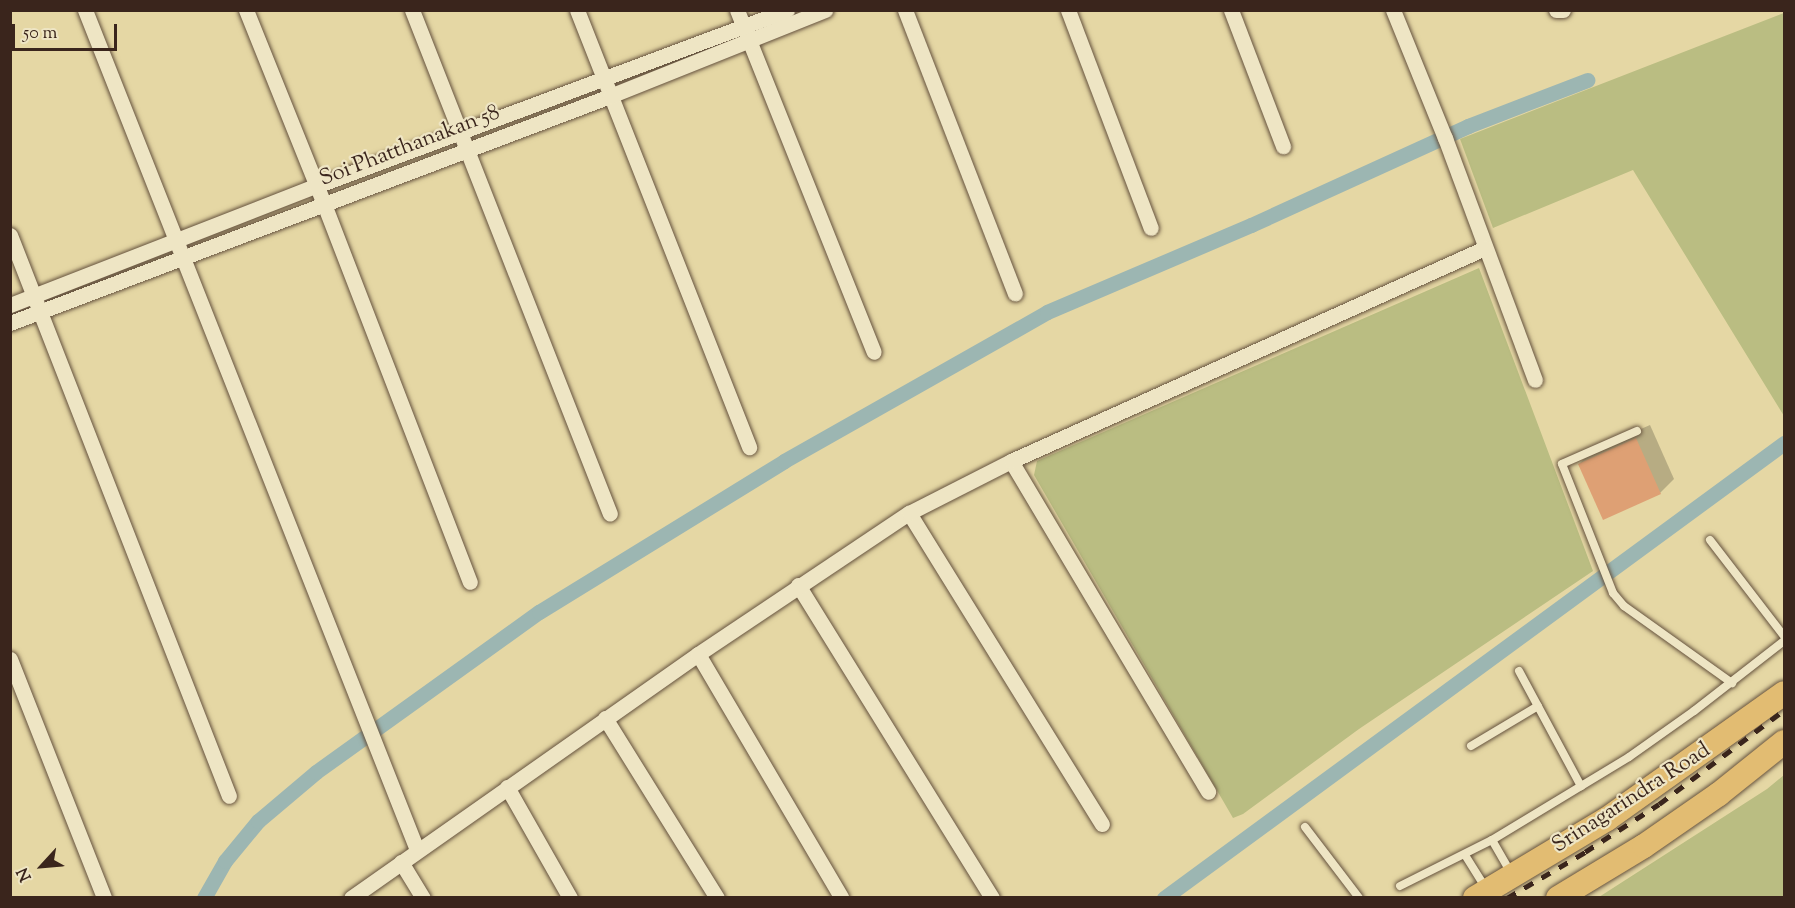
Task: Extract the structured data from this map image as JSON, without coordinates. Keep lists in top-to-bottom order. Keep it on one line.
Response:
{"streets":{"main road":["Srinagarindra Road"],"street":["Soi Phatthanakan 58"]},"scale_bar":"50 m","north":"bottom left"}
